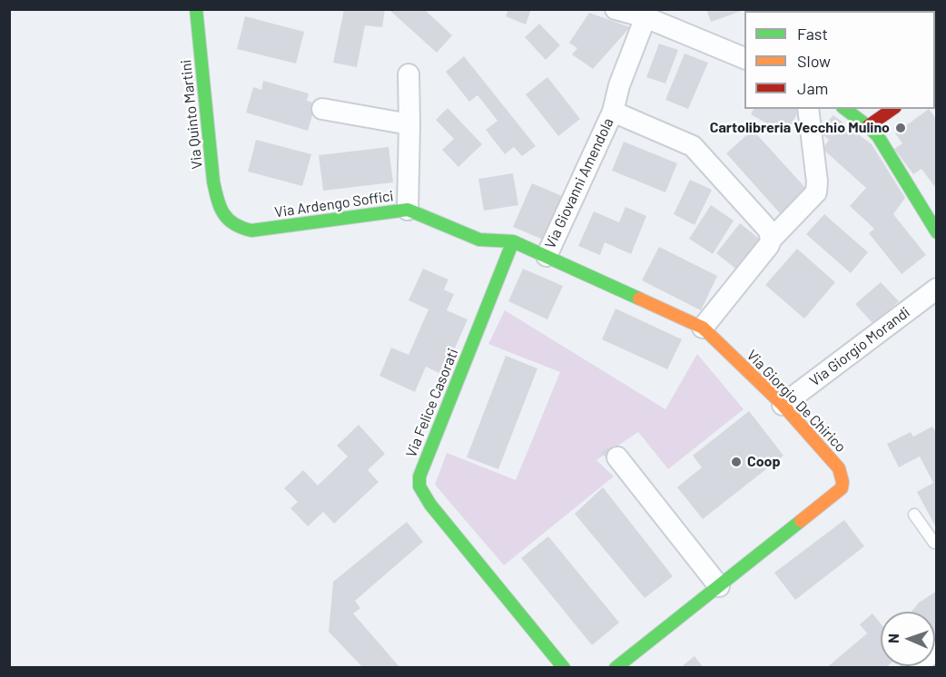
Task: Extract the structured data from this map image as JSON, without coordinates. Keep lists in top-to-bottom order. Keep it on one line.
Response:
{"streets":{"street":["Via Quinto Martini","Via Giovanni Amendola","Via Ardengo Soffici","Via Giorgio Morandi","Via Giorgio De Chirico","Via Felice Casorati"]},"crossings":[["Via Quinto Martini","Via Ardengo Soffici"],["Via Giovanni Amendola","Via Giorgio De Chirico"],["Via Ardengo Soffici","Via Felice Casorati"],["Via Giorgio Morandi","Via Giorgio De Chirico"]],"places":["Cartolibreria Vecchio Mulino","Coop"],"legend":["Fast","Slow","Jam"],"north":"left"}
